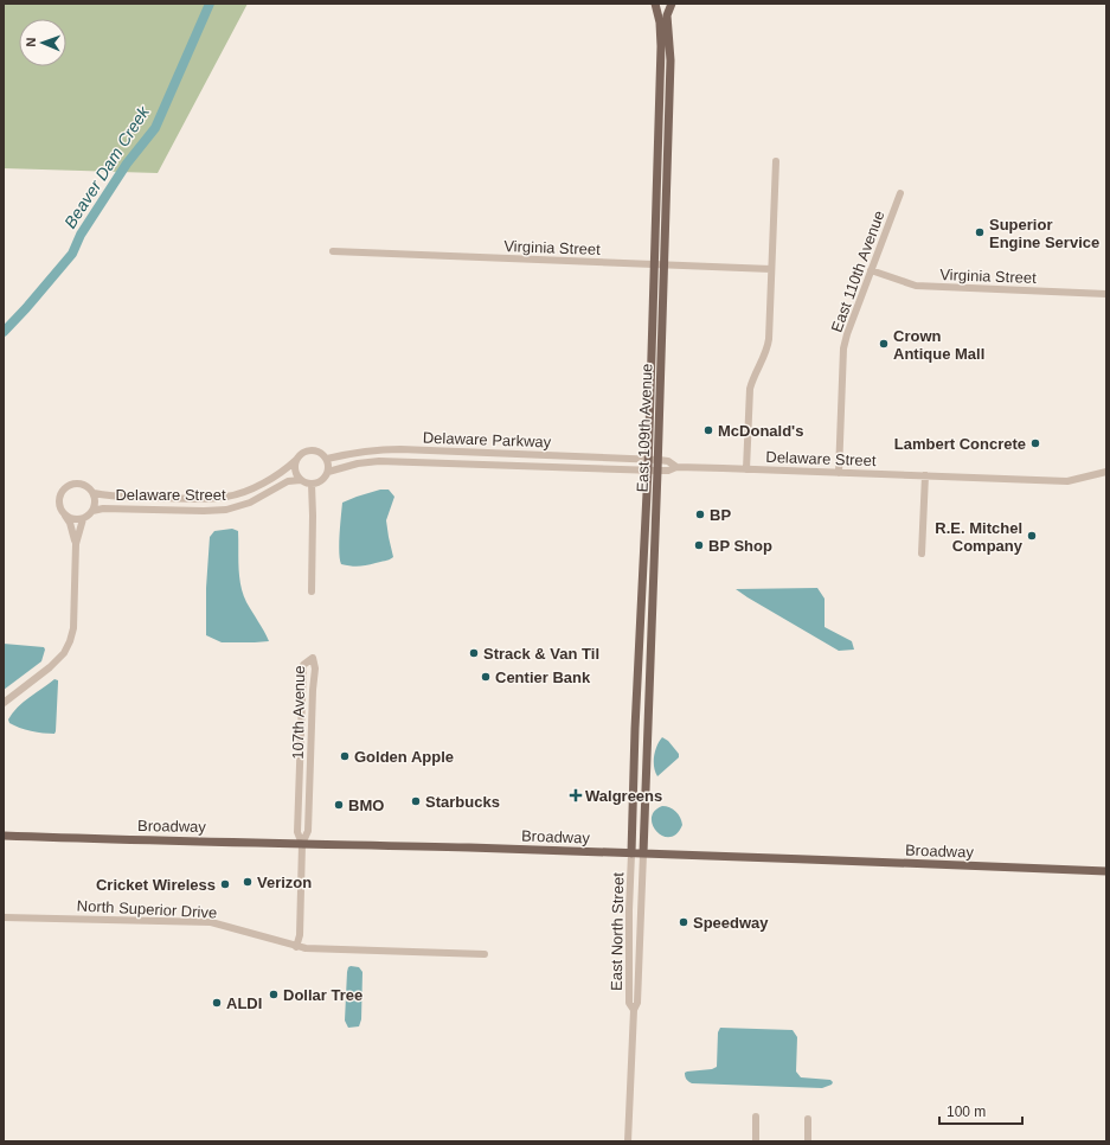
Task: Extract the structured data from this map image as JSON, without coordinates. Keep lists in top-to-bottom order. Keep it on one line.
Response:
{"streets":{"main road":["East 109th Avenue","Broadway"],"street":["Virginia Street","East 110th Avenue","Delaware Parkway","Delaware Street","107th Avenue","North Superior Drive","East North Street"]},"crossings":[["Virginia Street","East 110th Avenue"],["Virginia Street","East 109th Avenue"],["East 110th Avenue","Delaware Street"],["East 109th Avenue","Delaware Parkway"],["East 109th Avenue","Delaware Street"],["East 109th Avenue","Broadway"],["East 109th Avenue","East North Street"],["Delaware Parkway","Delaware Street"],["107th Avenue","Broadway"],["107th Avenue","North Superior Drive"],["Broadway","East North Street"]],"water":["Beaver Dam Creek"],"places":{"other":["Superior Engine Service","Crown Antique Mall","McDonald's","Lambert Concrete","BP","R.E. Mitchel Company","BP Shop","Strack & Van Til","Centier Bank","Golden Apple","Starbucks","BMO","Verizon","Cricket Wireless","Speedway","Dollar Tree","ALDI"],"health":["Walgreens"]},"scale_bar":"100 m","north":"left"}
